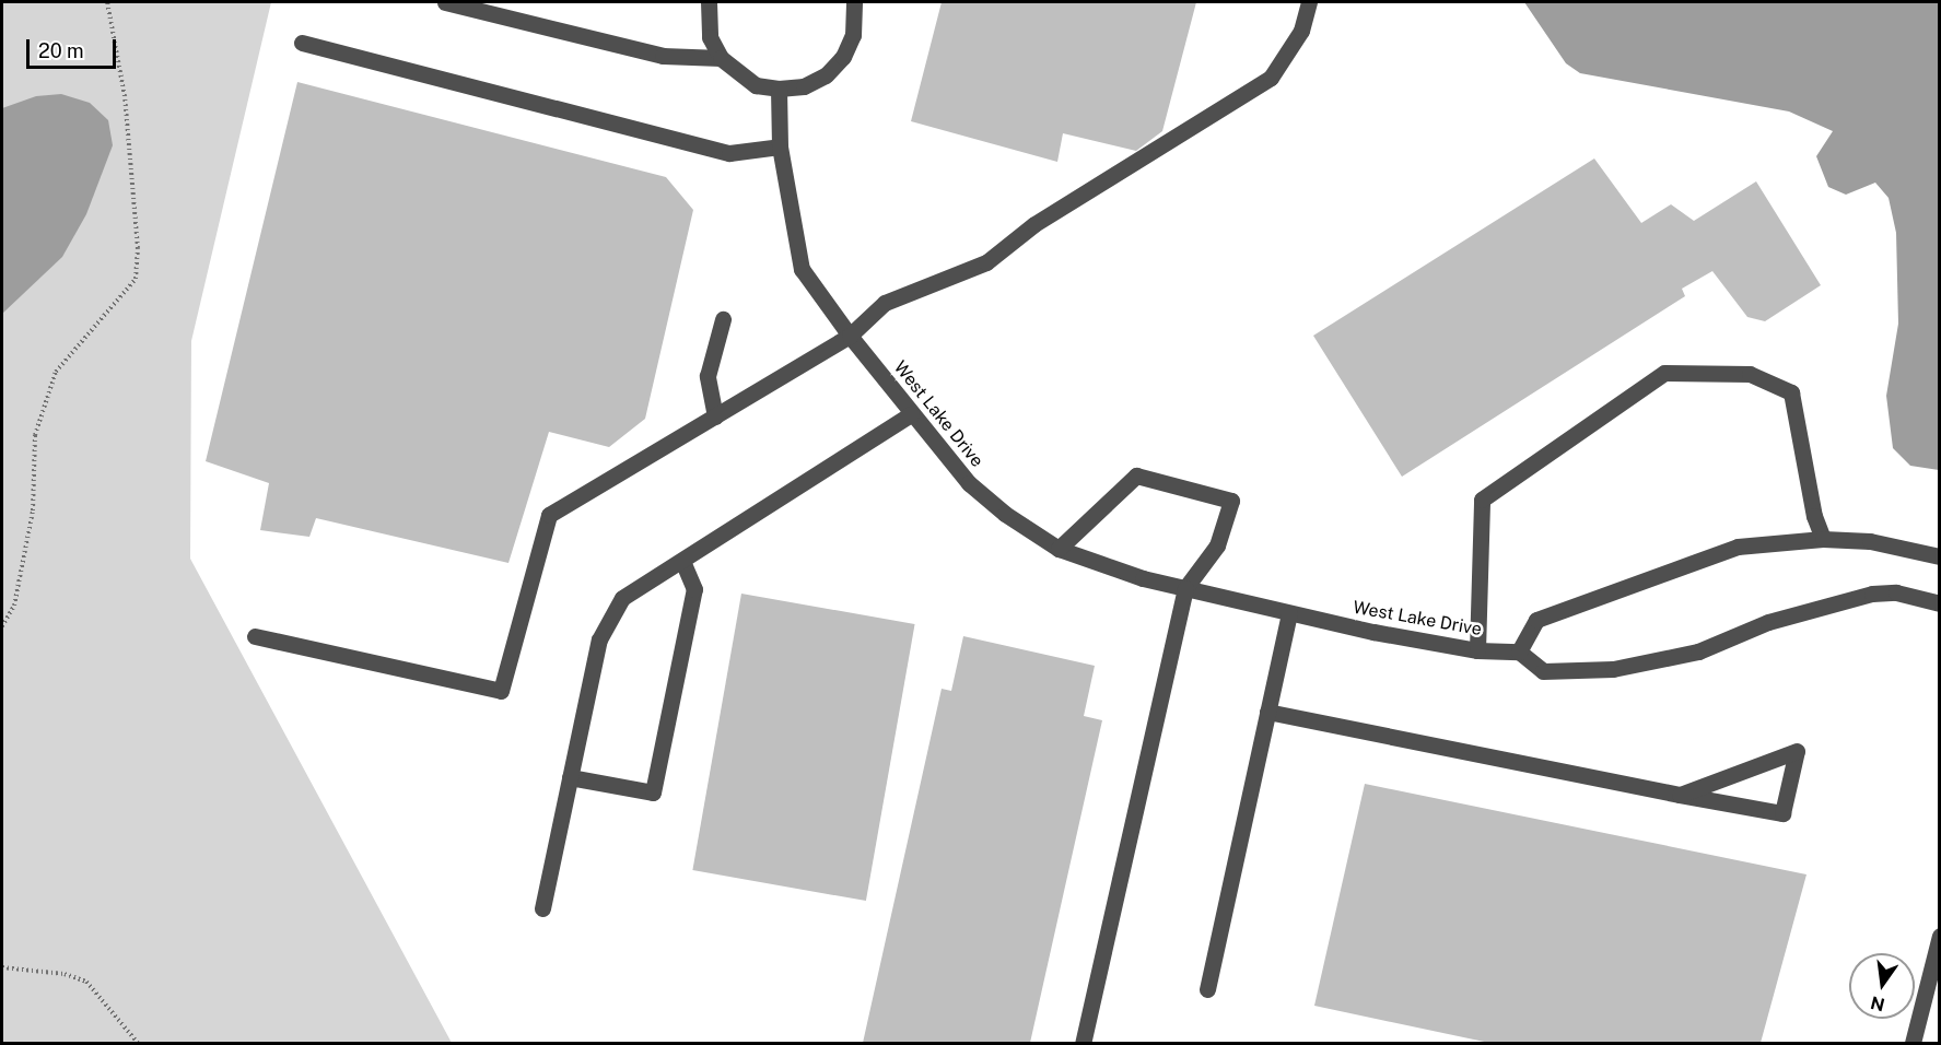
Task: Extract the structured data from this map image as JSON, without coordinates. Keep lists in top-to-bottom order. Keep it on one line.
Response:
{"streets":{"street":["West Lake Drive"]},"scale_bar":"20 m","north":"bottom"}
